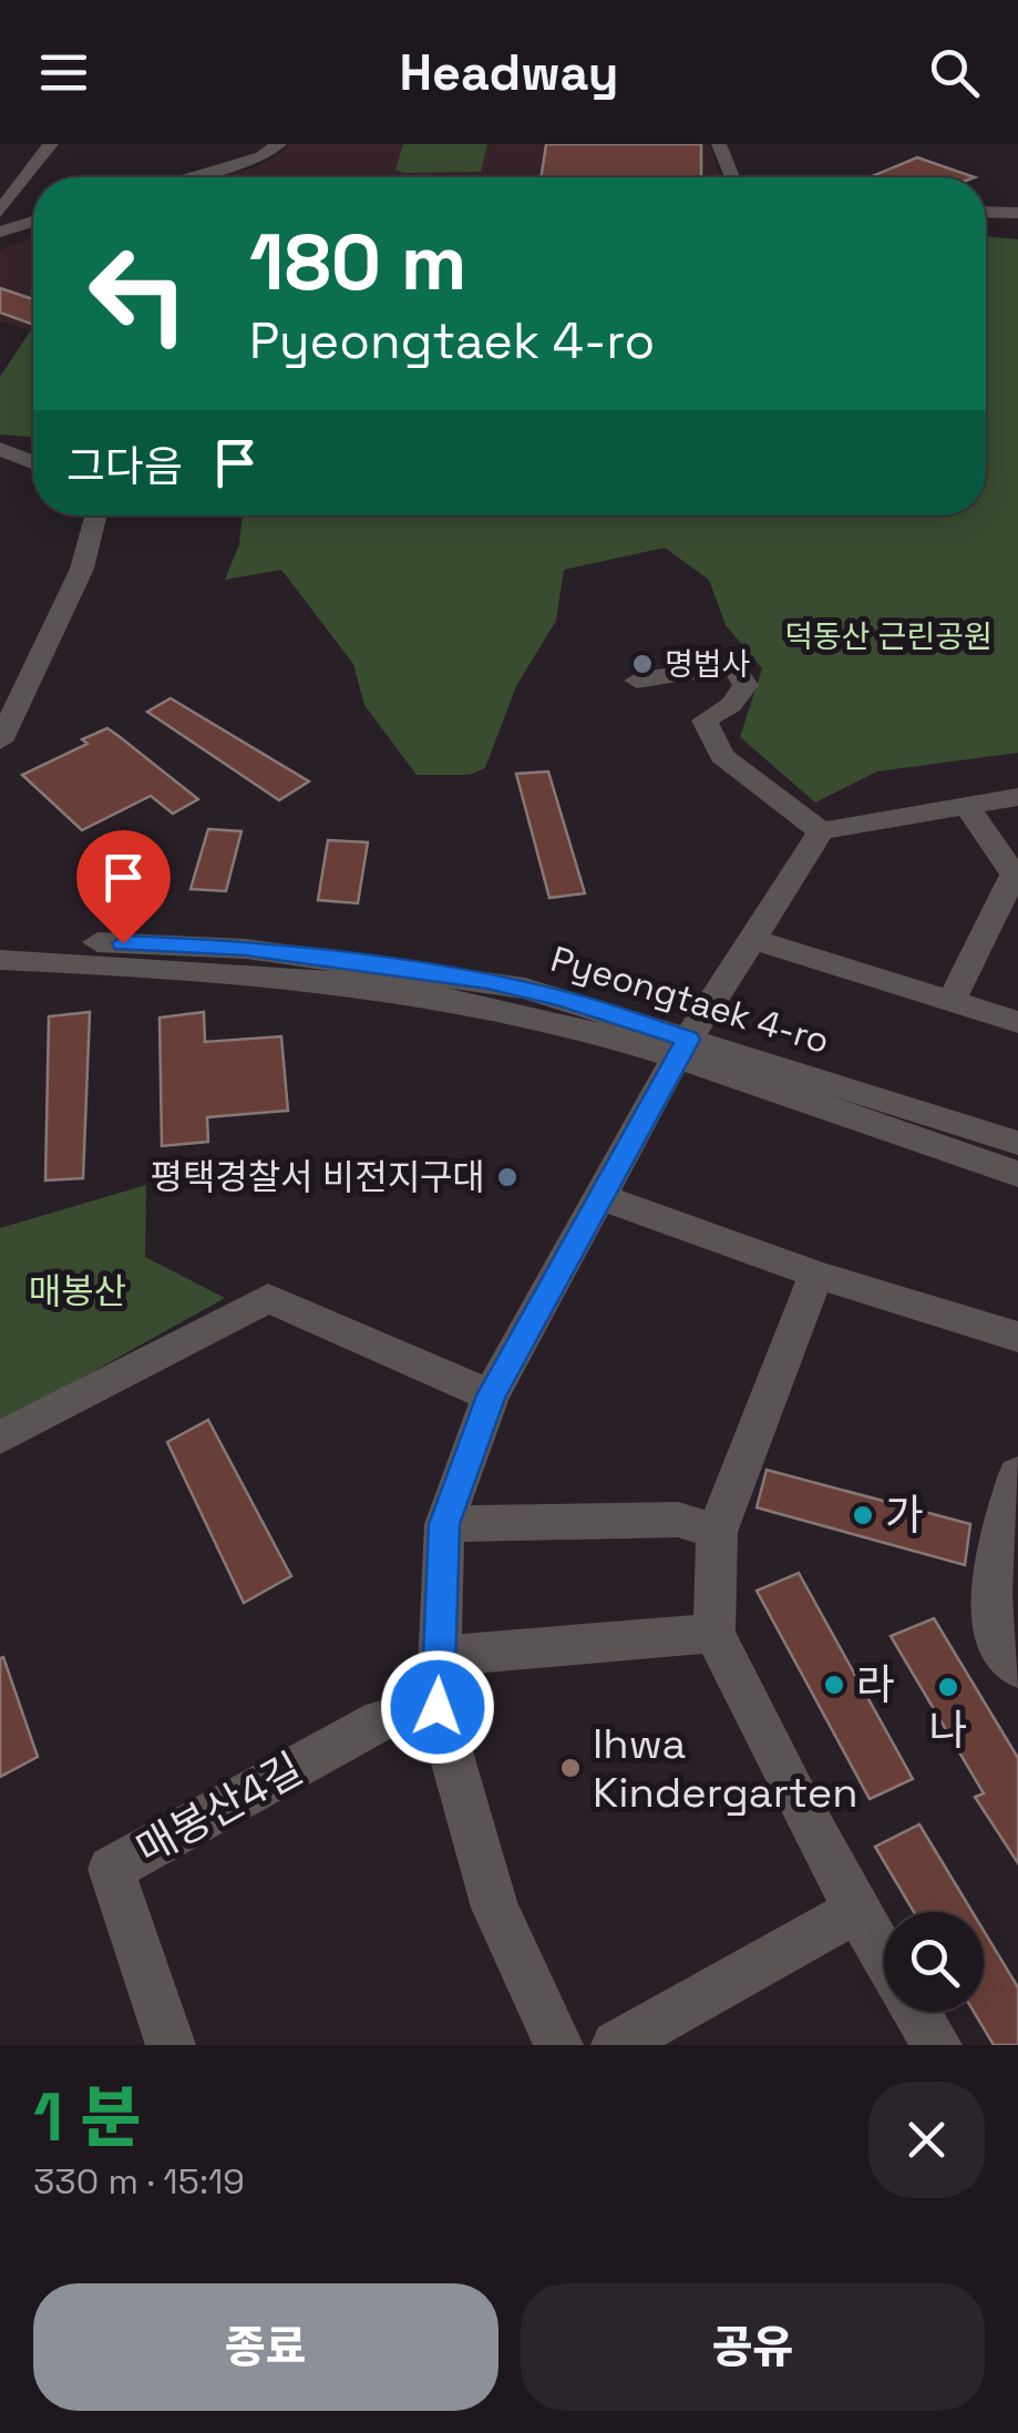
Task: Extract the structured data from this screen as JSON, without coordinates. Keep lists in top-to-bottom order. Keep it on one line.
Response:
{"streets":{"street":["Pyeongtaek 4-ro","매봉산4길"]},"parks":["덕동산 근린공원","매봉산"],"places":["명법사","평택경찰서 비전지구대","가","라","나","Ihwa Kindergarten"],"page":{"header":"Headway","turn":["180 m","Pyeongtaek 4-ro"],"then":"그다음","heading":["1 분","330 m · 15:19"],"buttons":["종료","공유"]}}
